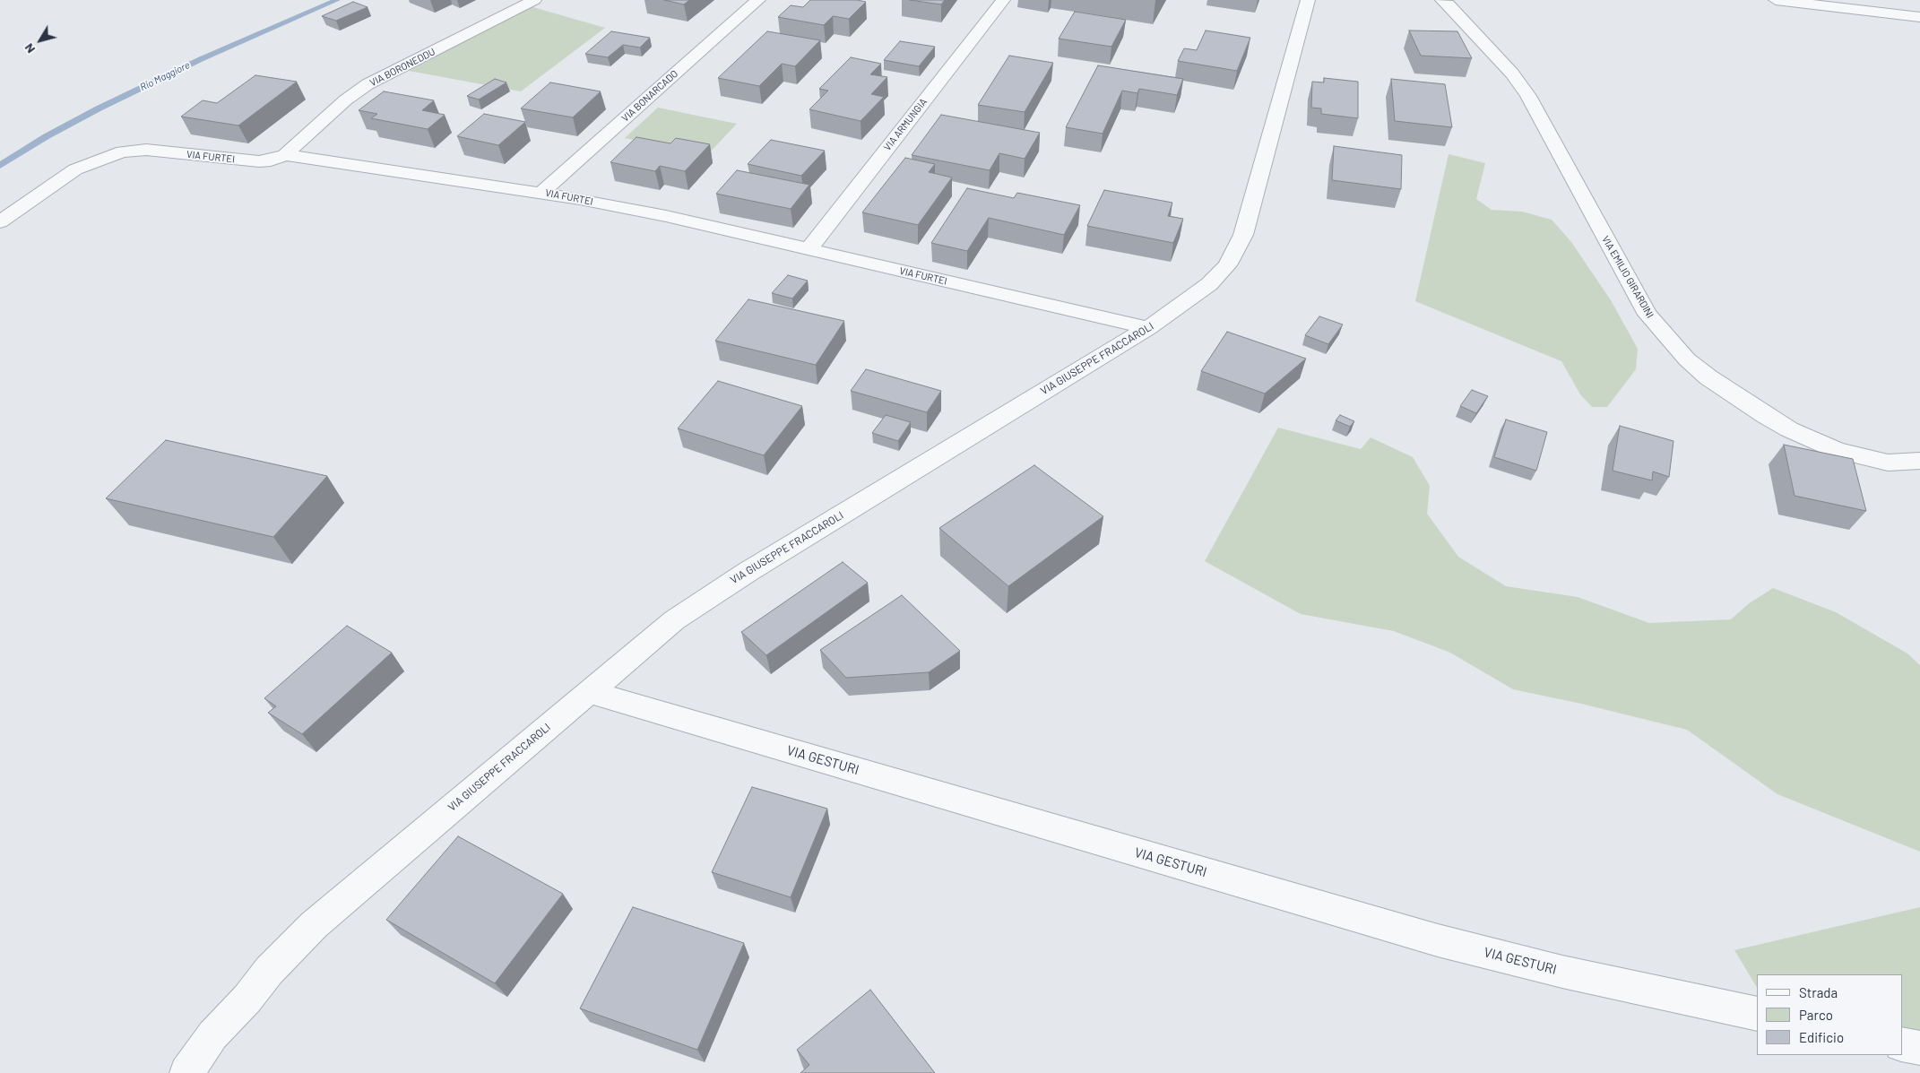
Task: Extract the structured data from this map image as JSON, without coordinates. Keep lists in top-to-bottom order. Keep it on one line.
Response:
{"streets":{"street":["VIA BORONEDDU","VIA BONARCADO","VIA ARMUNGIA","VIA FURTEI","VIA EMILIO GIRARDINI","VIA GIUSEPPE FRACCAROLI","VIA GESTURI"]},"crossings":[["VIA BORONEDDU","VIA FURTEI"],["VIA BONARCADO","VIA FURTEI"],["VIA ARMUNGIA","VIA FURTEI"],["VIA FURTEI","VIA GIUSEPPE FRACCAROLI"],["VIA GIUSEPPE FRACCAROLI","VIA GESTURI"]],"water":["Rio Maggiore"],"legend":["Strada","Parco","Edificio"],"north":"bottom left"}
